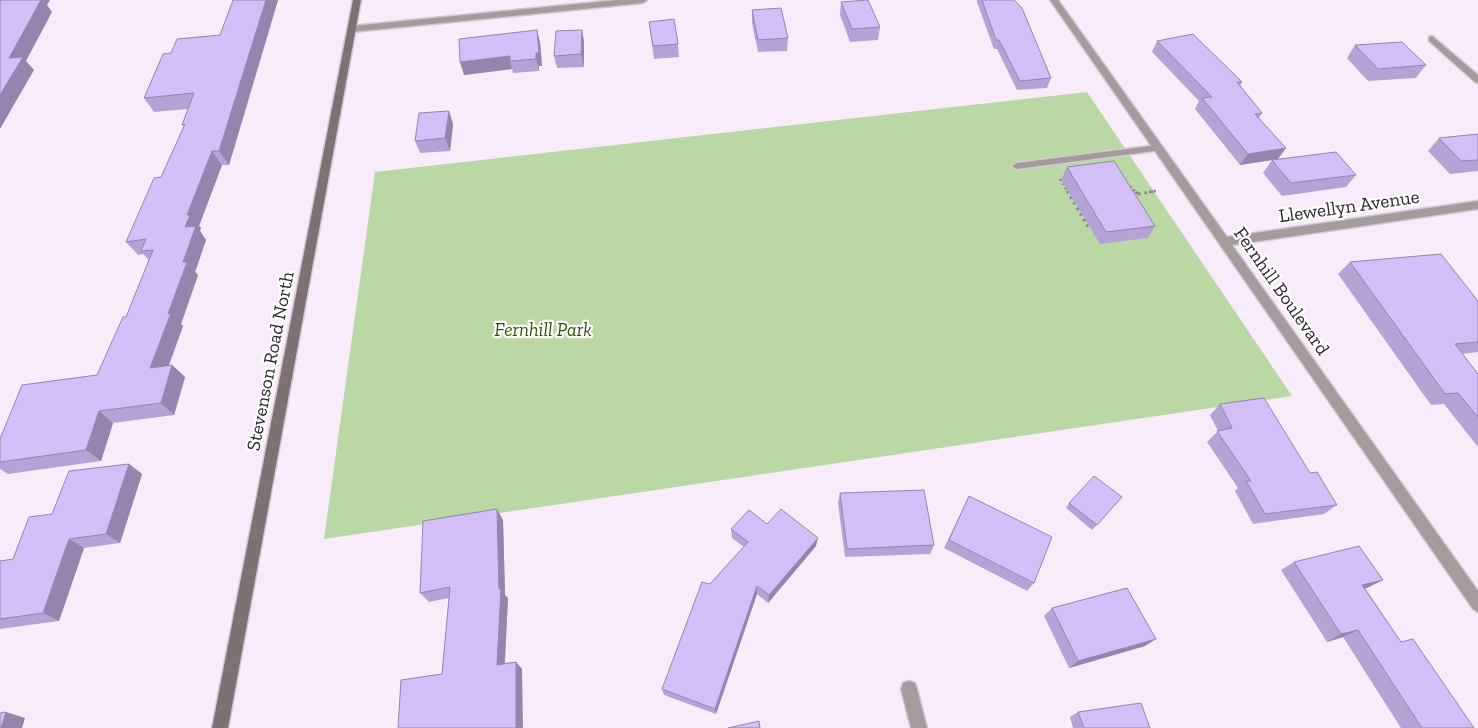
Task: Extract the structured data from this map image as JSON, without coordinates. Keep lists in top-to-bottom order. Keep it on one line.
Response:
{"streets":{"main road":["Stevenson Road North"],"street":["Llewellyn Avenue","Fernhill Boulevard"]},"crossings":[["Llewellyn Avenue","Fernhill Boulevard"]],"parks":["Fernhill Park"]}
